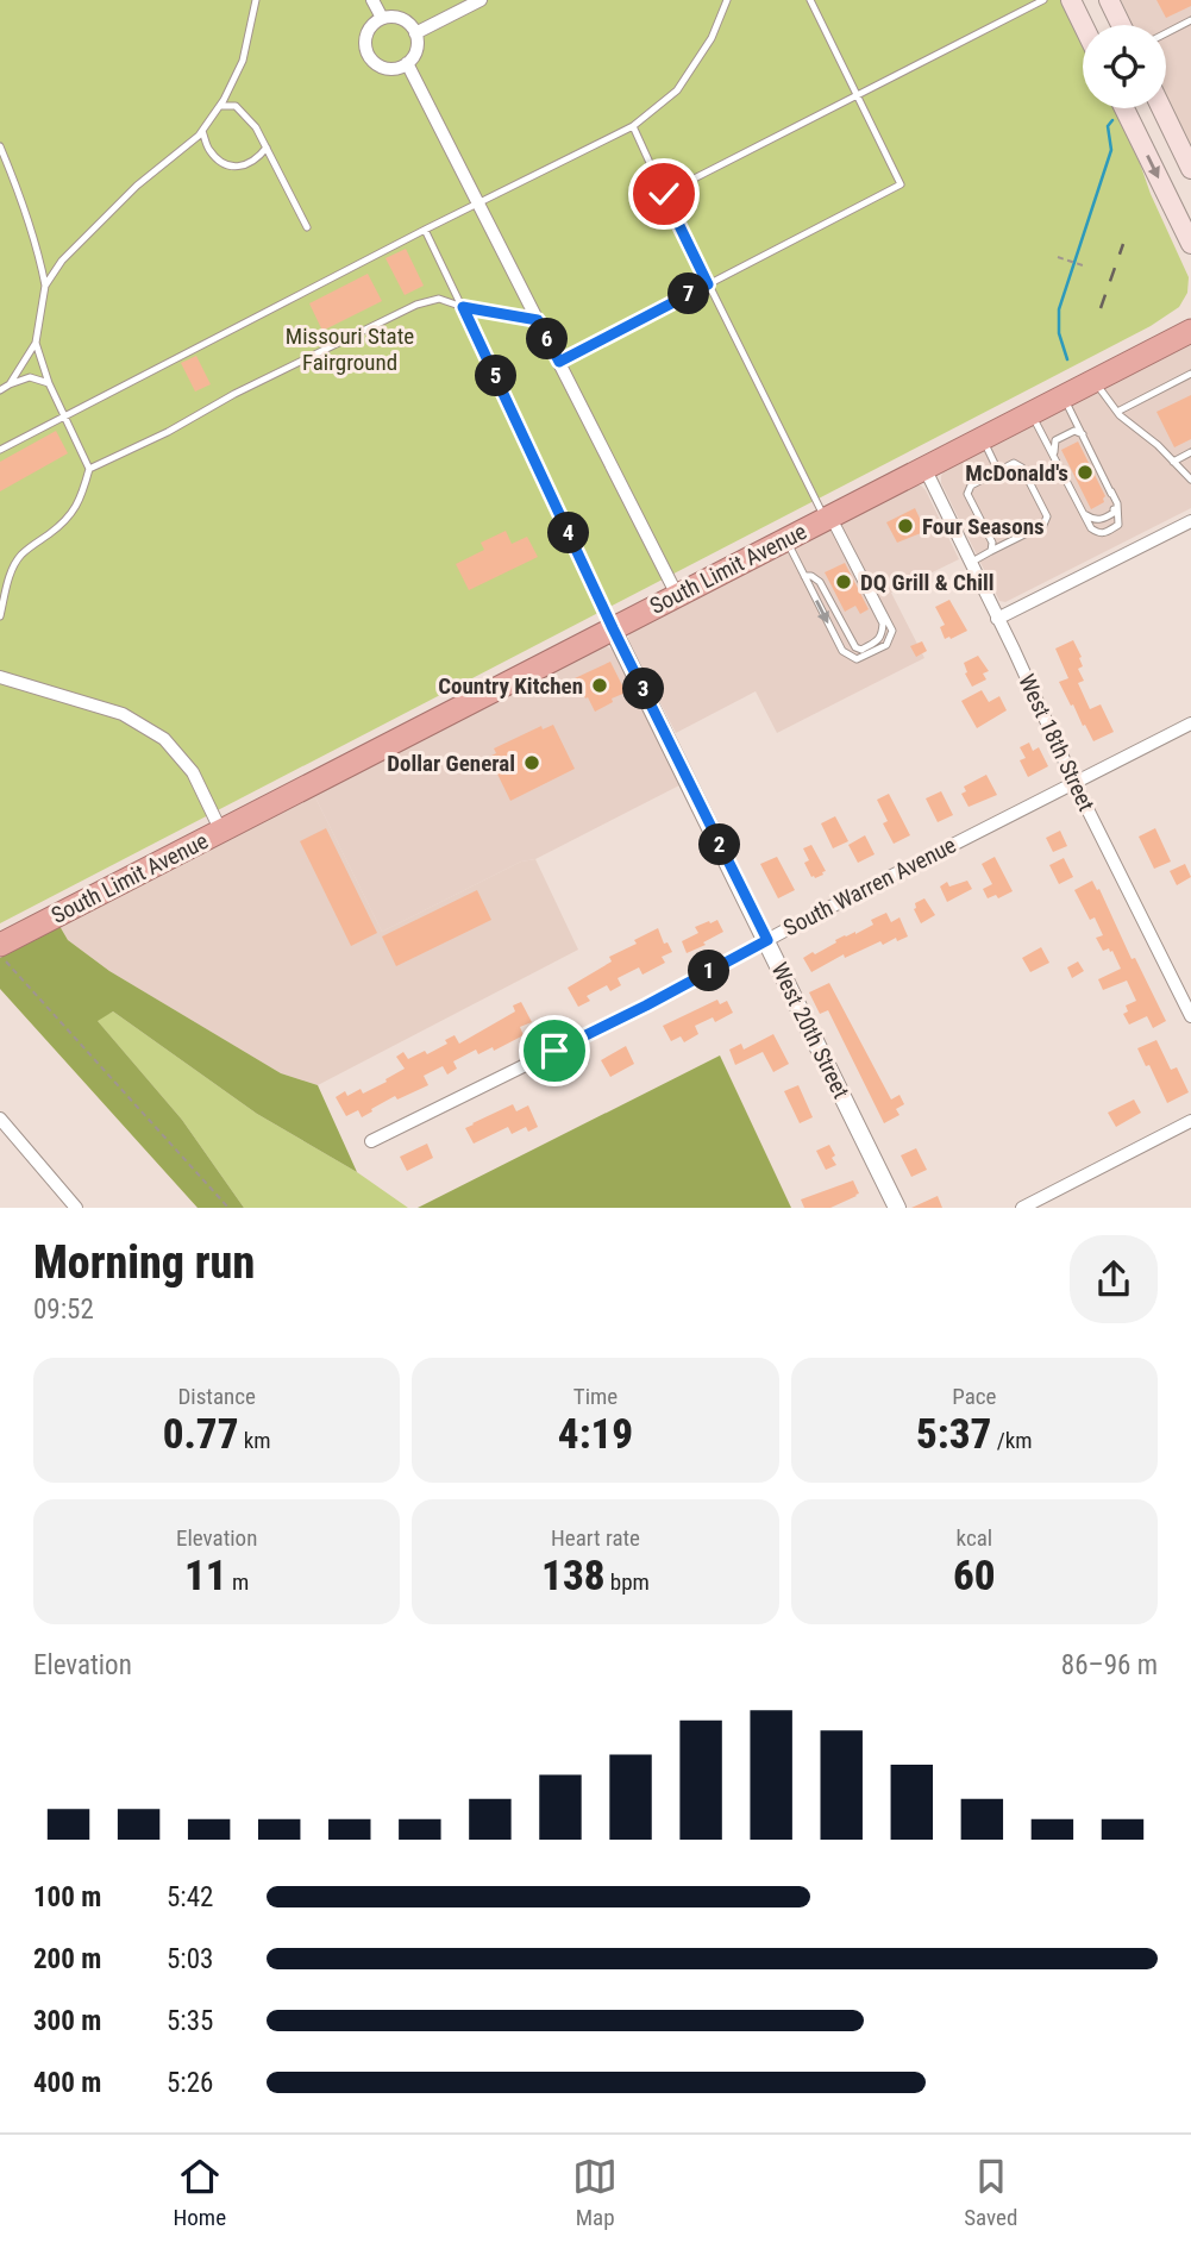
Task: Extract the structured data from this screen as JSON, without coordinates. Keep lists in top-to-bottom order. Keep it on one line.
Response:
{"streets":{"highway":["South Limit Avenue"],"street":["West 18th Street","South Warren Avenue","West 20th Street"]},"crossings":[["South Limit Avenue","West 18th Street"],["South Limit Avenue","West 20th Street"],["West 18th Street","South Warren Avenue"],["South Warren Avenue","West 20th Street"]],"parks":["Missouri State Fairground"],"places":["McDonald's","Four Seasons","DQ Grill & Chill","Country Kitchen","Dollar General"],"page":{"pins":["7","6","5","4","3","2","1"],"heading":["Morning run","09:52"],"stats":[["Distance","0.77 km"],["Time","4:19"],["Pace","5:37 /km"],["Elevation","11 m"],["Heart rate","138 bpm"],["kcal","60"]],"chart":["Elevation","86–96 m"],"list":[{"name":"100 m","note":"5:42"},{"name":"200 m","note":"5:03"},{"name":"300 m","note":"5:35"},{"name":"400 m","note":"5:26"}],"tabs":["Home","Map","Saved"]}}
